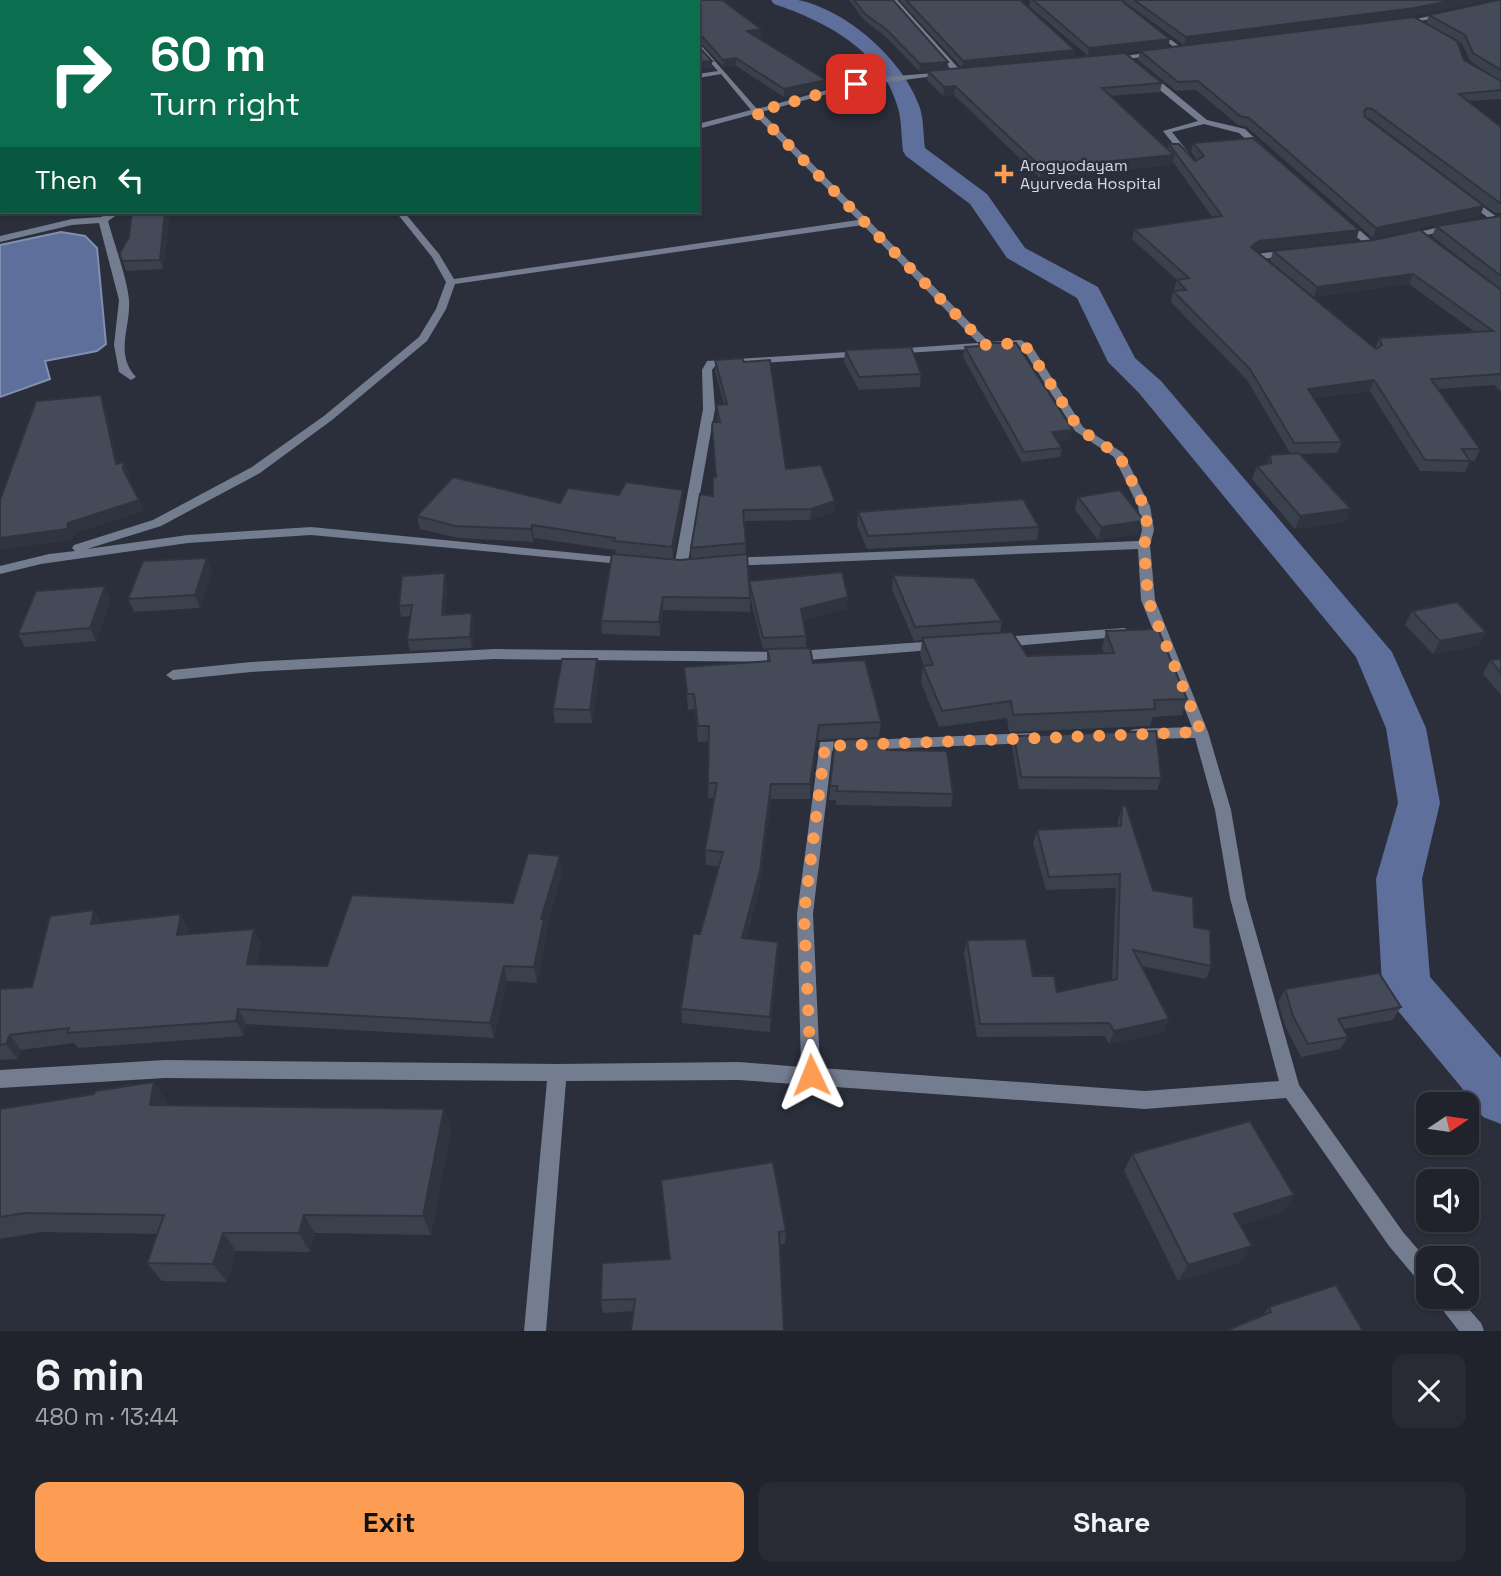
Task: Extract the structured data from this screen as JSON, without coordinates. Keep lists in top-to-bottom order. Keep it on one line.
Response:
{"places":{"health":["Arogyodayam Ayurveda Hospital"]},"north":"right","page":{"turn":["60 m","Turn right"],"then":"Then","heading":["6 min","480 m · 13:44"],"buttons":["Exit","Share"]}}
